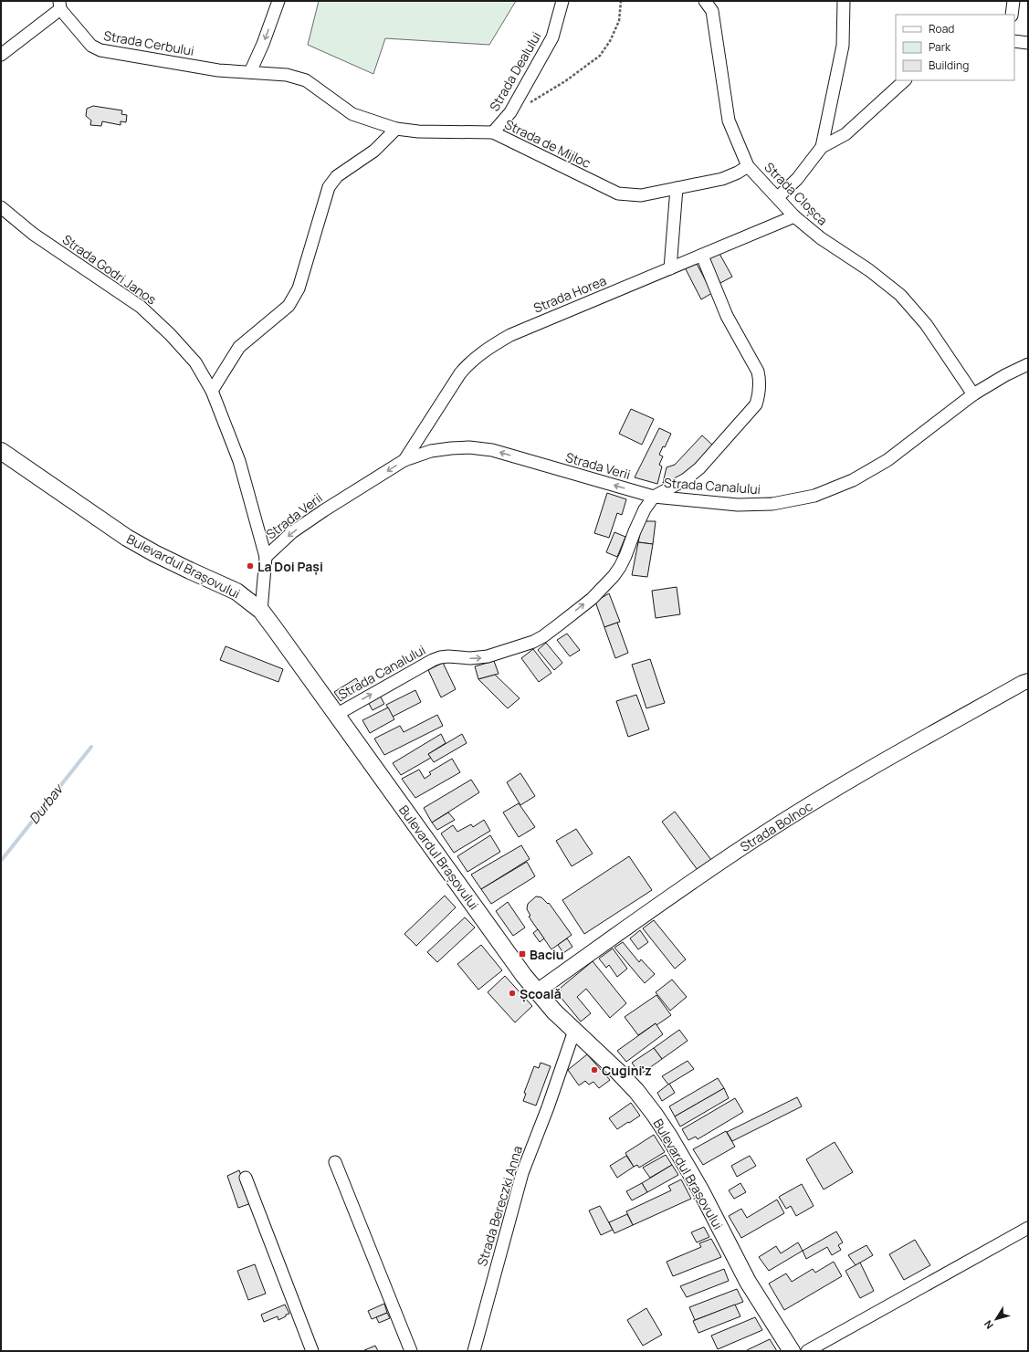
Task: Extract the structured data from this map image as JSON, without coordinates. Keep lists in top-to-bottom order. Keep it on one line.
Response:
{"streets":{"main road":["Bulevardul Brașovului"],"street":["Strada Cerbului","Strada Dealului","Strada de Mijloc","Strada Cloșca","Strada Godri Janos","Strada Horea","Strada Verii","Strada Canalului","Strada Bolnoc","Strada Bereczki Anna"]},"crossings":[["Strada Cerbului","Strada de Mijloc"],["Strada Dealului","Strada de Mijloc"],["Strada de Mijloc","Strada Cloșca"],["Strada Cloșca","Strada Horea"],["Strada Cloșca","Strada Canalului"],["Strada Godri Janos","Strada Verii"],["Strada Godri Janos","Bulevardul Brașovului"],["Strada Horea","Strada Verii"],["Strada Verii","Strada Canalului"],["Strada Canalului","Bulevardul Brașovului"],["Bulevardul Brașovului","Strada Bolnoc"],["Bulevardul Brașovului","Strada Bereczki Anna"]],"one_way":["Strada Verii","Strada Canalului"],"water":["Durbav"],"places":{"other":["La Doi Pași","Școală","Cugini'z"],"transit":["Baciu"]},"legend":["Road","Park","Building"],"north":"bottom left"}
